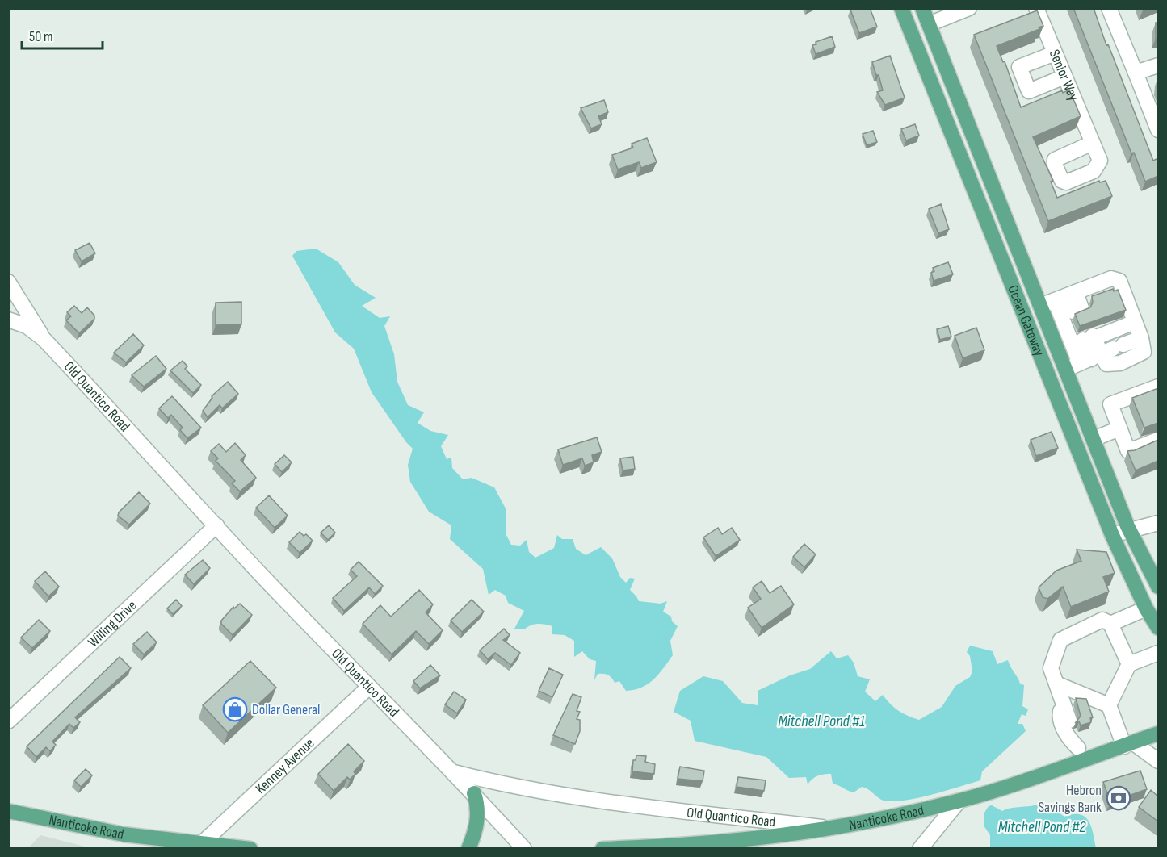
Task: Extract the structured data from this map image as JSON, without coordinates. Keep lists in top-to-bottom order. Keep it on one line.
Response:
{"streets":{"main road":["Ocean Gateway","Nanticoke Road"],"street":["Senior Way","Old Quantico Road","Willing Drive","Kenney Avenue"]},"crossings":[["Old Quantico Road","Willing Drive"],["Old Quantico Road","Kenney Avenue"],["Old Quantico Road","Nanticoke Road"],["Kenney Avenue","Nanticoke Road"]],"water":["Mitchell Pond #1","Mitchell Pond #2"],"places":{"shop":["Dollar General"],"bank":["Hebron Savings Bank"]},"scale_bar":"50 m"}
